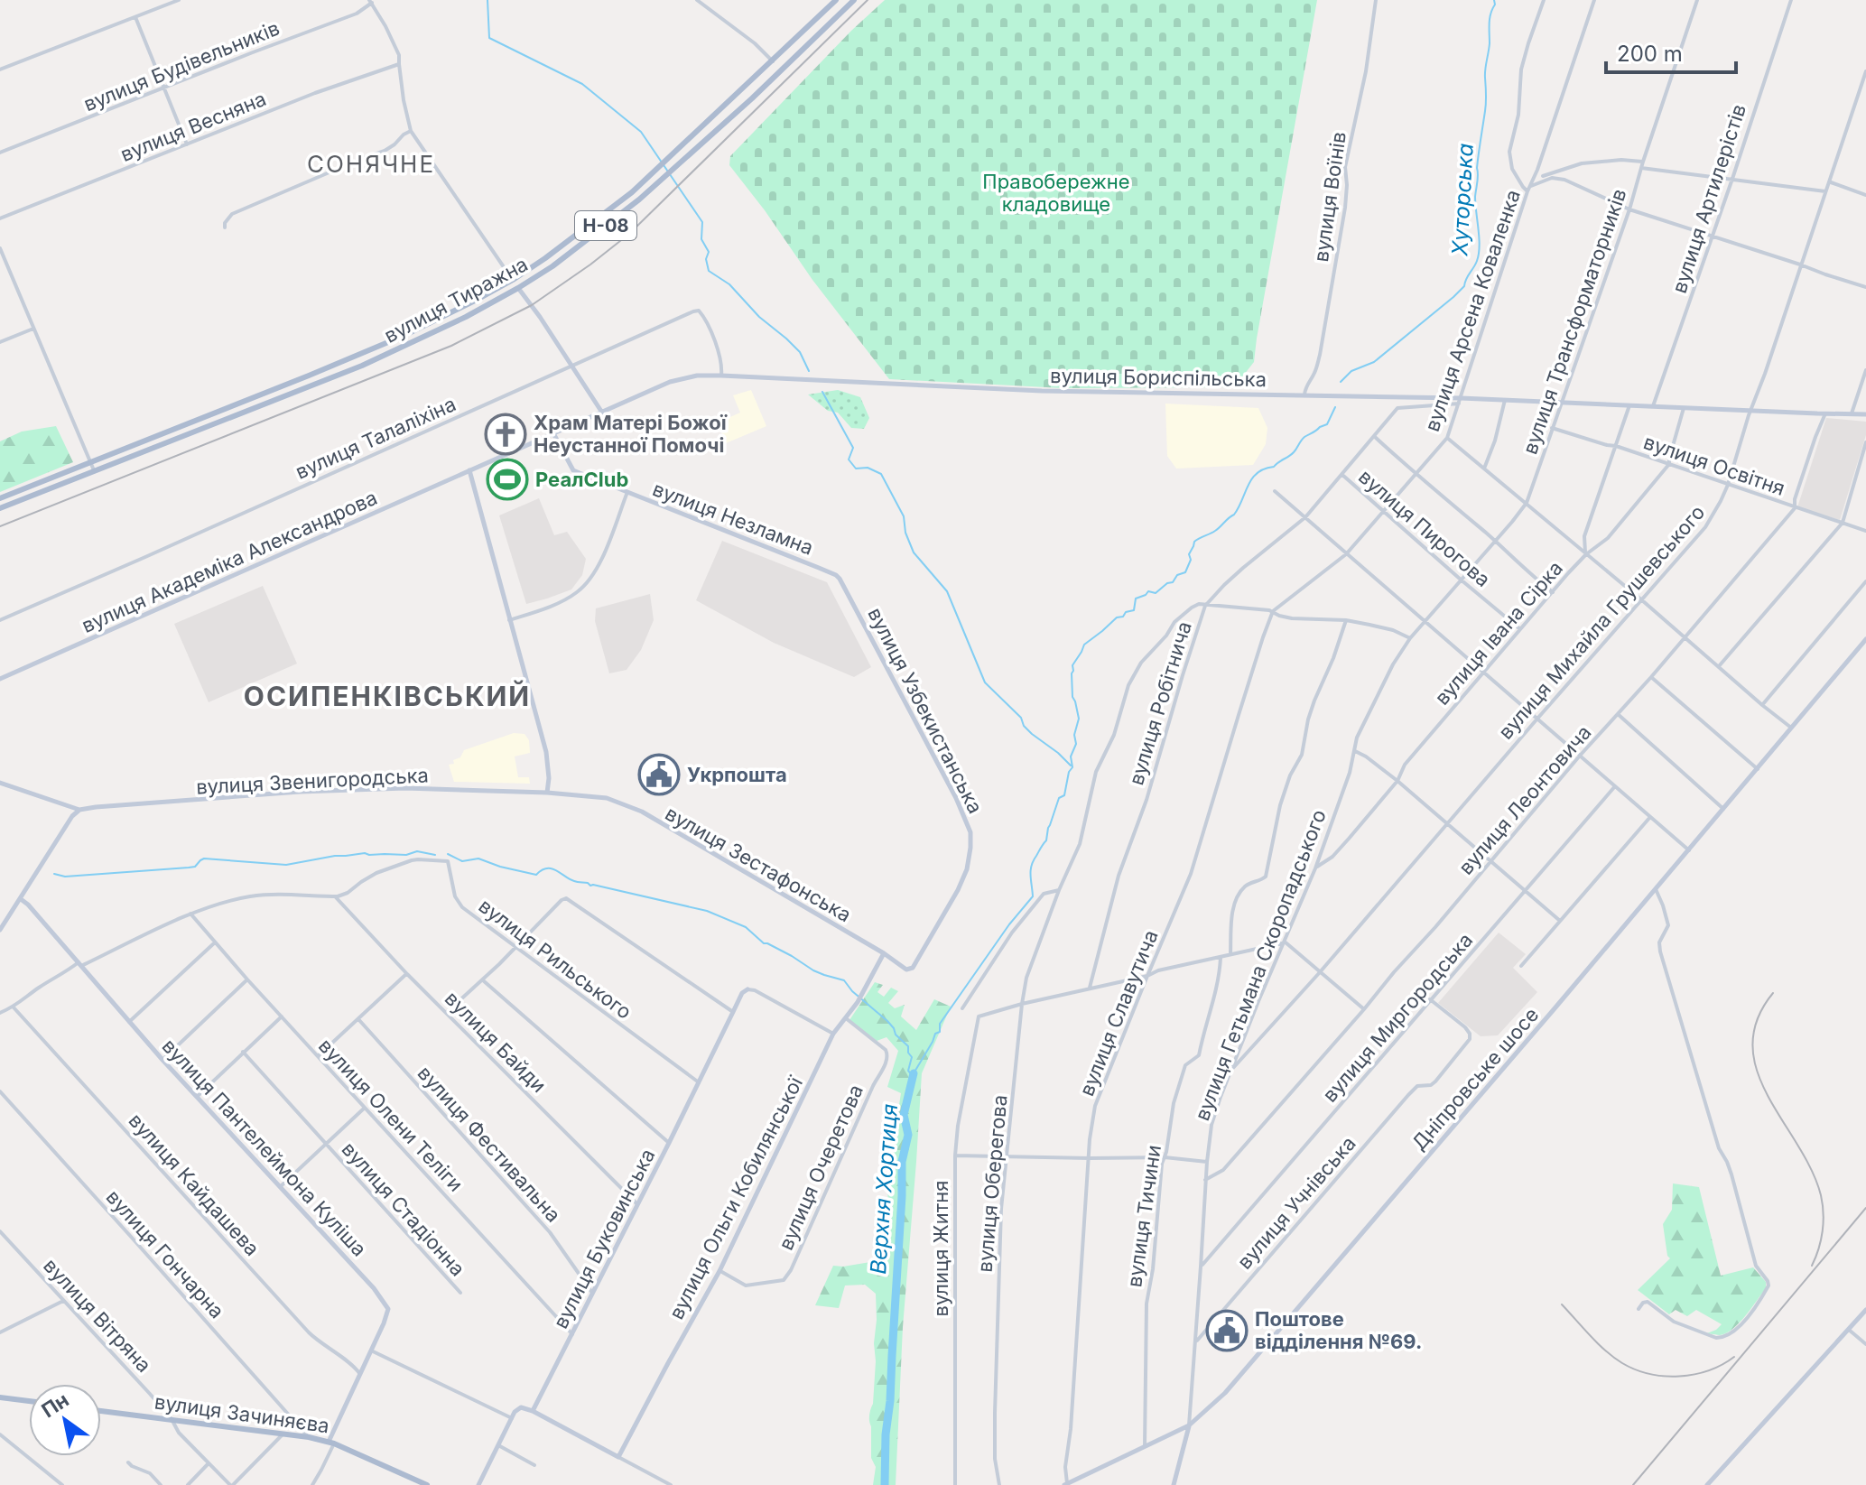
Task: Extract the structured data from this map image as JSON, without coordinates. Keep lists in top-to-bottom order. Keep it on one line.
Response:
{"streets":{"main road":["Н-08","вулиця Тиражна","вулиця Зачиняєва"],"street":["вулиця Будівельників","вулиця Весняна","вулиця Воїнів","вулиця Артилерістів","вулиця Арсена Коваленка","вулиця Трансформаторників","вулиця Бориспільська","вулиця Талаліхіна","вулиця Освітня","вулиця Незламна","вулиця Пирогова","вулиця Академіка Александрова","вулиця Михайла Грушевського","вулиця Івана Сірка","вулиця Робітнича","вулиця Узбекистанська","вулиця Звенигородська","вулиця Леонтовича","вулиця Зестафонська","вулиця Рильського","вулиця Гетьмана Скоропадського","вулиця Славутича","вулиця Миргородська","вулиця Байди","Дніпровське шосе","вулиця Олени Теліги","вулиця Фестивальна","вулиця Пантелеймона Куліша","вулиця Очеретова","вулиця Оберегова","вулиця Кайдашева","вулиця Ольги Кобилянської","вулиця Учнівська","вулиця Стадіонна","вулиця Тичини","вулиця Буковинська","вулиця Житня","вулиця Гончарна","вулиця Вітряна"]},"crossings":[["вулиця Воїнів","вулиця Бориспільська"],["вулиця Артилерістів","вулиця Бориспільська"],["вулиця Арсена Коваленка","вулиця Бориспільська"],["вулиця Арсена Коваленка","вулиця Пирогова"],["вулиця Арсена Коваленка","вулиця Славутича"],["вулиця Трансформаторників","вулиця Бориспільська"],["вулиця Трансформаторників","вулиця Освітня"],["вулиця Трансформаторників","вулиця Пирогова"],["вулиця Трансформаторників","вулиця Гетьмана Скоропадського"],["вулиця Бориспільська","вулиця Талаліхіна"],["вулиця Бориспільська","вулиця Незламна"],["вулиця Бориспільська","вулиця Академіка Александрова"],["вулиця Бориспільська","вулиця Михайла Грушевського"],["вулиця Бориспільська","вулиця Івана Сірка"],["вулиця Бориспільська","вулиця Леонтовича"],["вулиця Освітня","вулиця Михайла Грушевського"],["вулиця Освітня","вулиця Івана Сірка"],["вулиця Освітня","вулиця Леонтовича"],["вулиця Незламна","вулиця Узбекистанська"],["вулиця Пирогова","вулиця Івана Сірка"],["вулиця Михайла Грушевського","вулиця Гетьмана Скоропадського"],["вулиця Івана Сірка","вулиця Гетьмана Скоропадського"],["вулиця Робітнича","вулиця Оберегова"],["вулиця Узбекистанська","вулиця Зестафонська"],["вулиця Звенигородська","вулиця Зестафонська"],["вулиця Леонтовича","вулиця Гетьмана Скоропадського"],["вулиця Зестафонська","вулиця Ольги Кобилянської"],["вулиця Рильського","вулиця Байди"],["вулиця Рильського","вулиця Буковинська"],["вулиця Гетьмана Скоропадського","вулиця Миргородська"],["вулиця Гетьмана Скоропадського","Дніпровське шосе"],["вулиця Гетьмана Скоропадського","вулиця Учнівська"],["вулиця Славутича","Дніпровське шосе"],["вулиця Миргородська","вулиця Учнівська"],["вулиця Байди","вулиця Буковинська"],["Дніпровське шосе","вулиця Тичини"],["вулиця Олени Теліги","вулиця Буковинська"],["вулиця Фестивальна","вулиця Буковинська"],["вулиця Пантелеймона Куліша","вулиця Кайдашева"],["вулиця Пантелеймона Куліша","вулиця Зачиняєва"],["вулиця Очеретова","вулиця Ольги Кобилянської"],["вулиця Оберегова","вулиця Житня"],["вулиця Гончарна","вулиця Зачиняєва"],["вулиця Вітряна","вулиця Зачиняєва"]],"districts":["СОНЯЧНЕ","ОСИПЕНКІВСЬКИЙ"],"water":["Хуторська","Верхня Хортиця"],"parks":["Правобережне кладовище"],"places":{"church":["Храм Матері Божої Неустанної Помочі"],"sports":["РеалClub"],"public building":["Укрпошта","Поштове відділення №69."]},"scale_bar":"200 m","north":"top left"}
